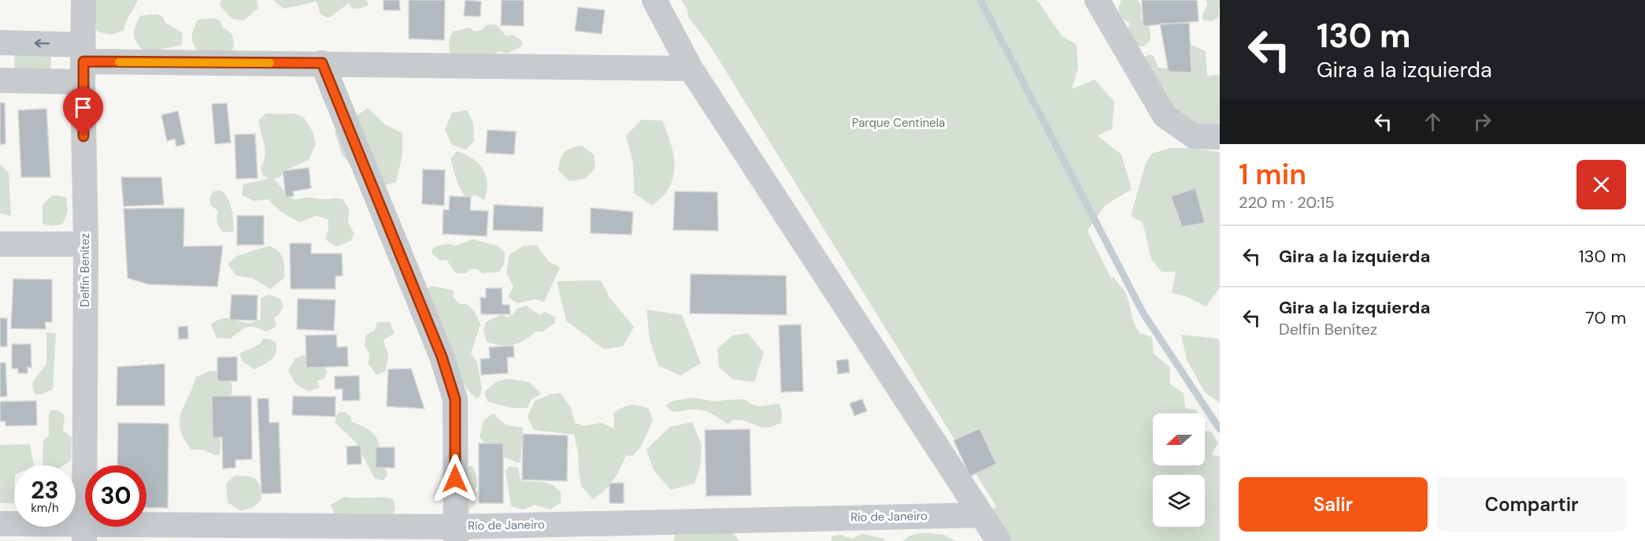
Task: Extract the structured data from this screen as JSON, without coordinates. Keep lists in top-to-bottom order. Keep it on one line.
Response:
{"streets":{"street":["Delfín Benítez","Río de Janeiro"]},"crossings":[["Delfín Benítez","Río de Janeiro"]],"parks":["Parque Centinela"],"north":"left","page":{"turn":["130 m","Gira a la izquierda"],"heading":["1 min","220 m · 20:15"],"list":[{"name":"Gira a la izquierda","value":"130 m"},{"name":"Gira a la izquierda","note":"Delfín Benítez","value":"70 m"}],"speed":"23 km/h","limit":"30","buttons":["Salir","Compartir"]}}
